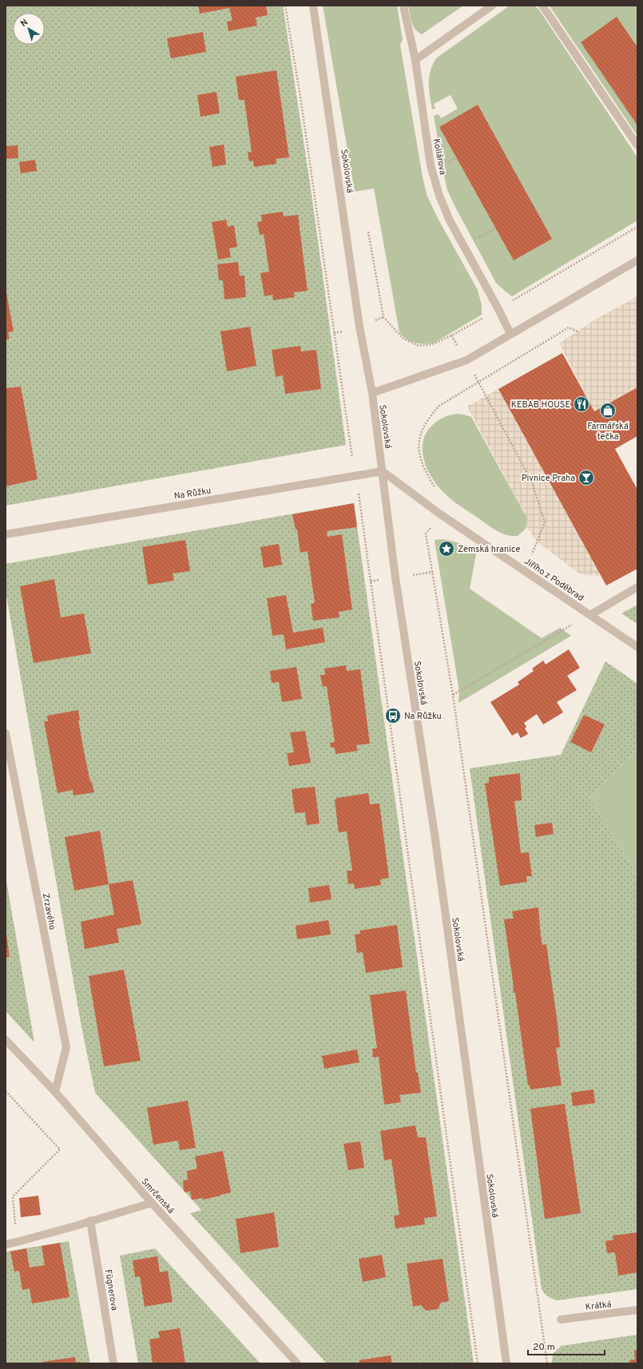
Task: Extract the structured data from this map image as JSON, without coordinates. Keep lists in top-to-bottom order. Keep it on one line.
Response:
{"streets":{"street":["Kollárova","Sokolovská","Na Růžku","Jiřího z Poděbrad","Zrzavého","Smrčenská","Fügnerova","Krátká"]},"crossings":[["Sokolovská","Na Růžku"],["Sokolovská","Jiřího z Poděbrad"],["Na Růžku","Jiřího z Poděbrad"],["Zrzavého","Smrčenská"]],"places":{"restaurant":["KEBAB HOUSE"],"shop":["Farmářská tečka"],"bar":["Pivnice Praha"],"place":["Zemská hranice"],"bus stop":["Na Růžku"]},"scale_bar":"20 m","north":"top left"}
